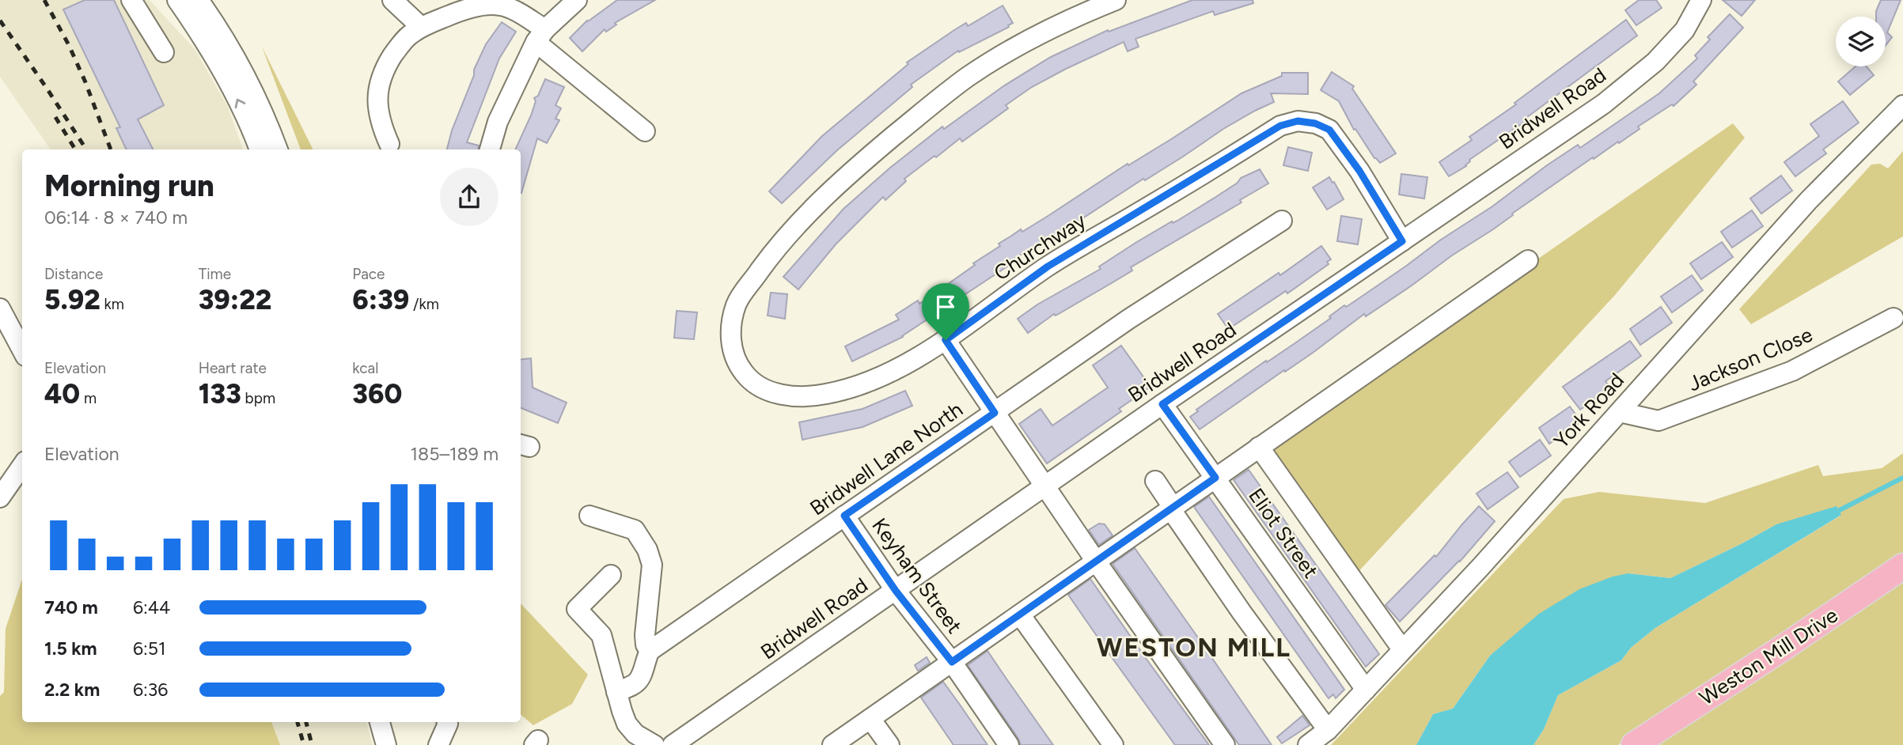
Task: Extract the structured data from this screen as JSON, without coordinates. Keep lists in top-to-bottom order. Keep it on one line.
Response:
{"streets":{"main road":["Weston Mill Drive"],"street":["Bridwell Road","Churchway","Jackson Close","York Road","Bridwell Lane North","Eliot Street","Keyham Street"]},"crossings":[["Bridwell Road","Churchway"],["Bridwell Road","Eliot Street"],["Bridwell Road","Keyham Street"],["Jackson Close","York Road"],["York Road","Eliot Street"],["Bridwell Lane North","Keyham Street"]],"districts":["WESTON MILL"],"page":{"heading":["Morning run","06:14 · 8 × 740 m"],"stats":[["Distance","5.92 km"],["Time","39:22"],["Pace","6:39 /km"],["Elevation","40 m"],["Heart rate","133 bpm"],["kcal","360"]],"chart":["Elevation","185–189 m"],"list":[{"name":"740 m","note":"6:44"},{"name":"1.5 km","note":"6:51"},{"name":"2.2 km","note":"6:36"}]}}
